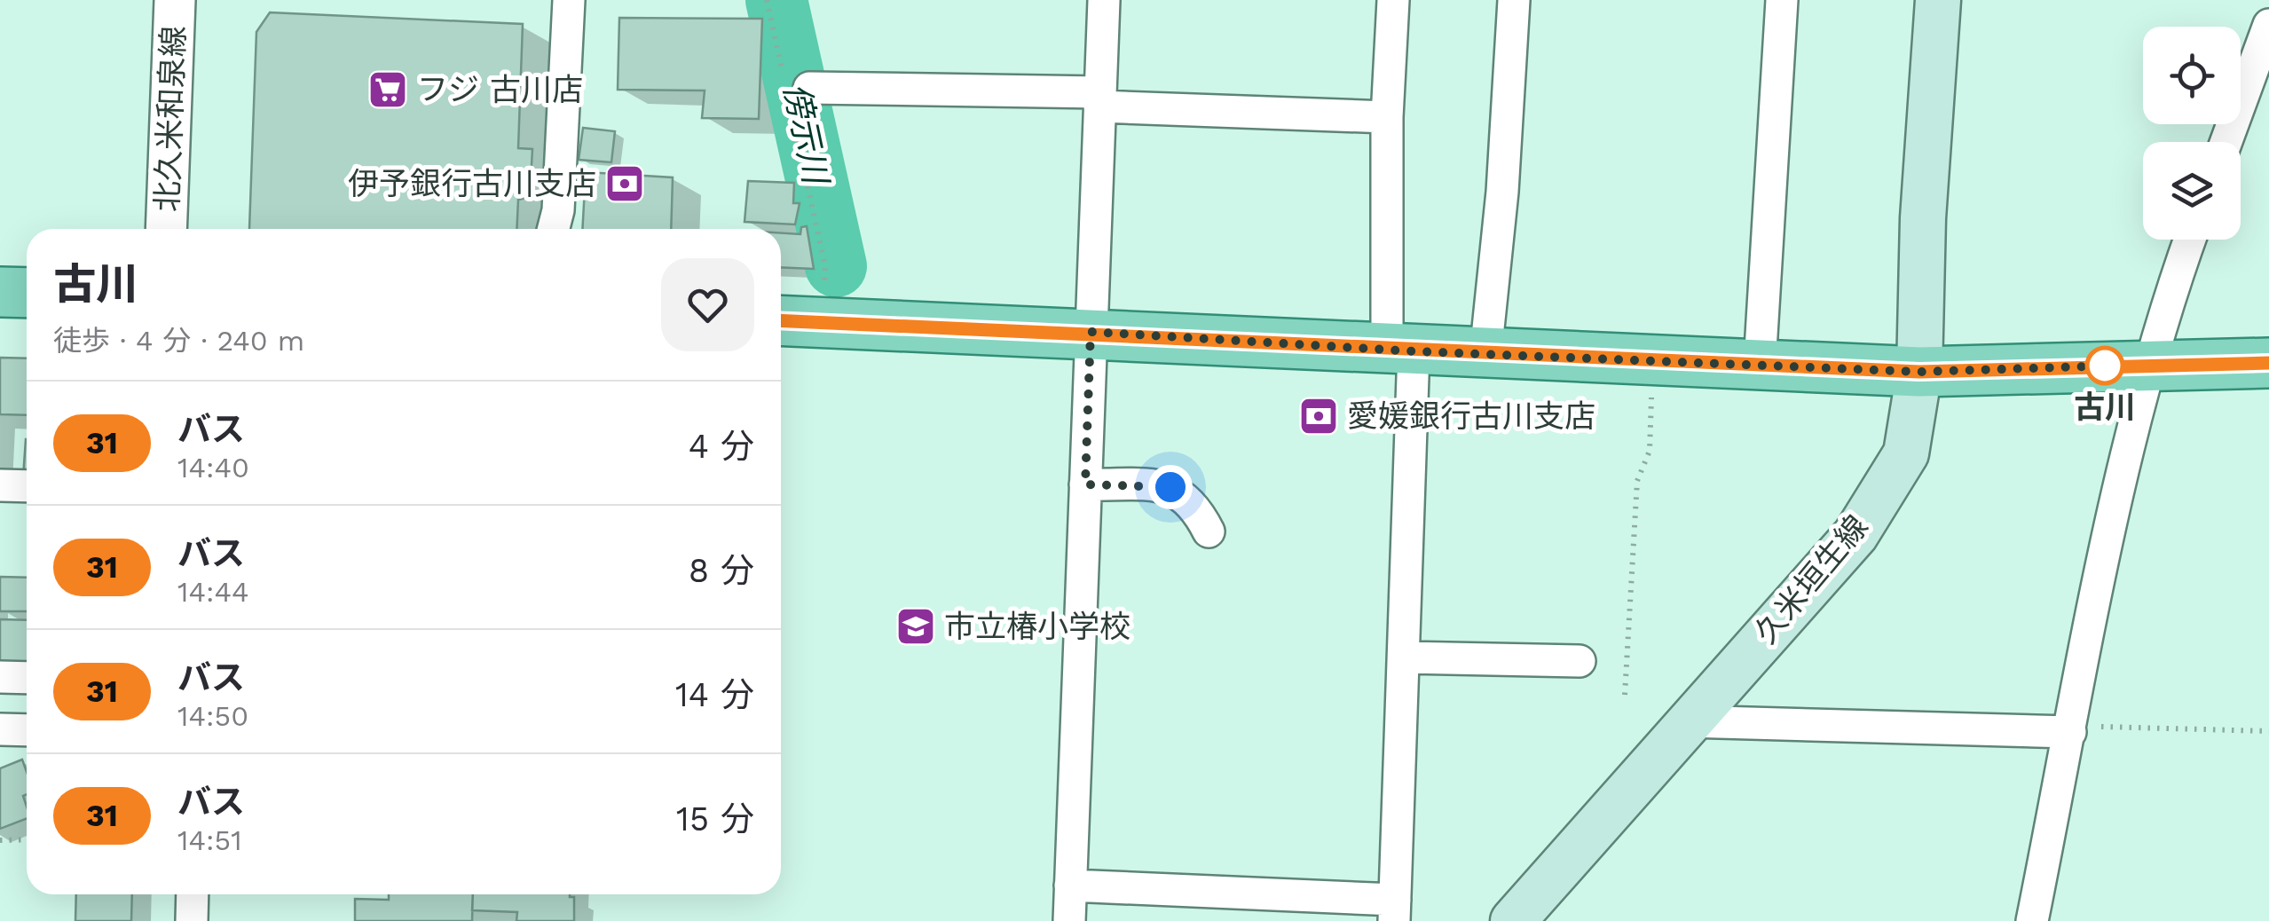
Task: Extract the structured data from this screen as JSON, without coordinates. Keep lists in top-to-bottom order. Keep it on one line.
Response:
{"streets":{"main road":["久米垣生線"],"street":["北久米和泉線"]},"water":["傍示川"],"places":{"supermarket":["フジ 古川店"],"bank":["伊予銀行古川支店","愛媛銀行古川支店"],"other":["古川"],"school or university":["市立椿小学校"]},"lines":["bus line 31"],"page":{"heading":["古川","徒歩 · 4 分 · 240 m"],"list":[{"mark":"31","name":"バス","note":"14:40","value":"4 分"},{"mark":"31","name":"バス","note":"14:44","value":"8 分"},{"mark":"31","name":"バス","note":"14:50","value":"14 分"},{"mark":"31","name":"バス","note":"14:51","value":"15 分"}]}}
